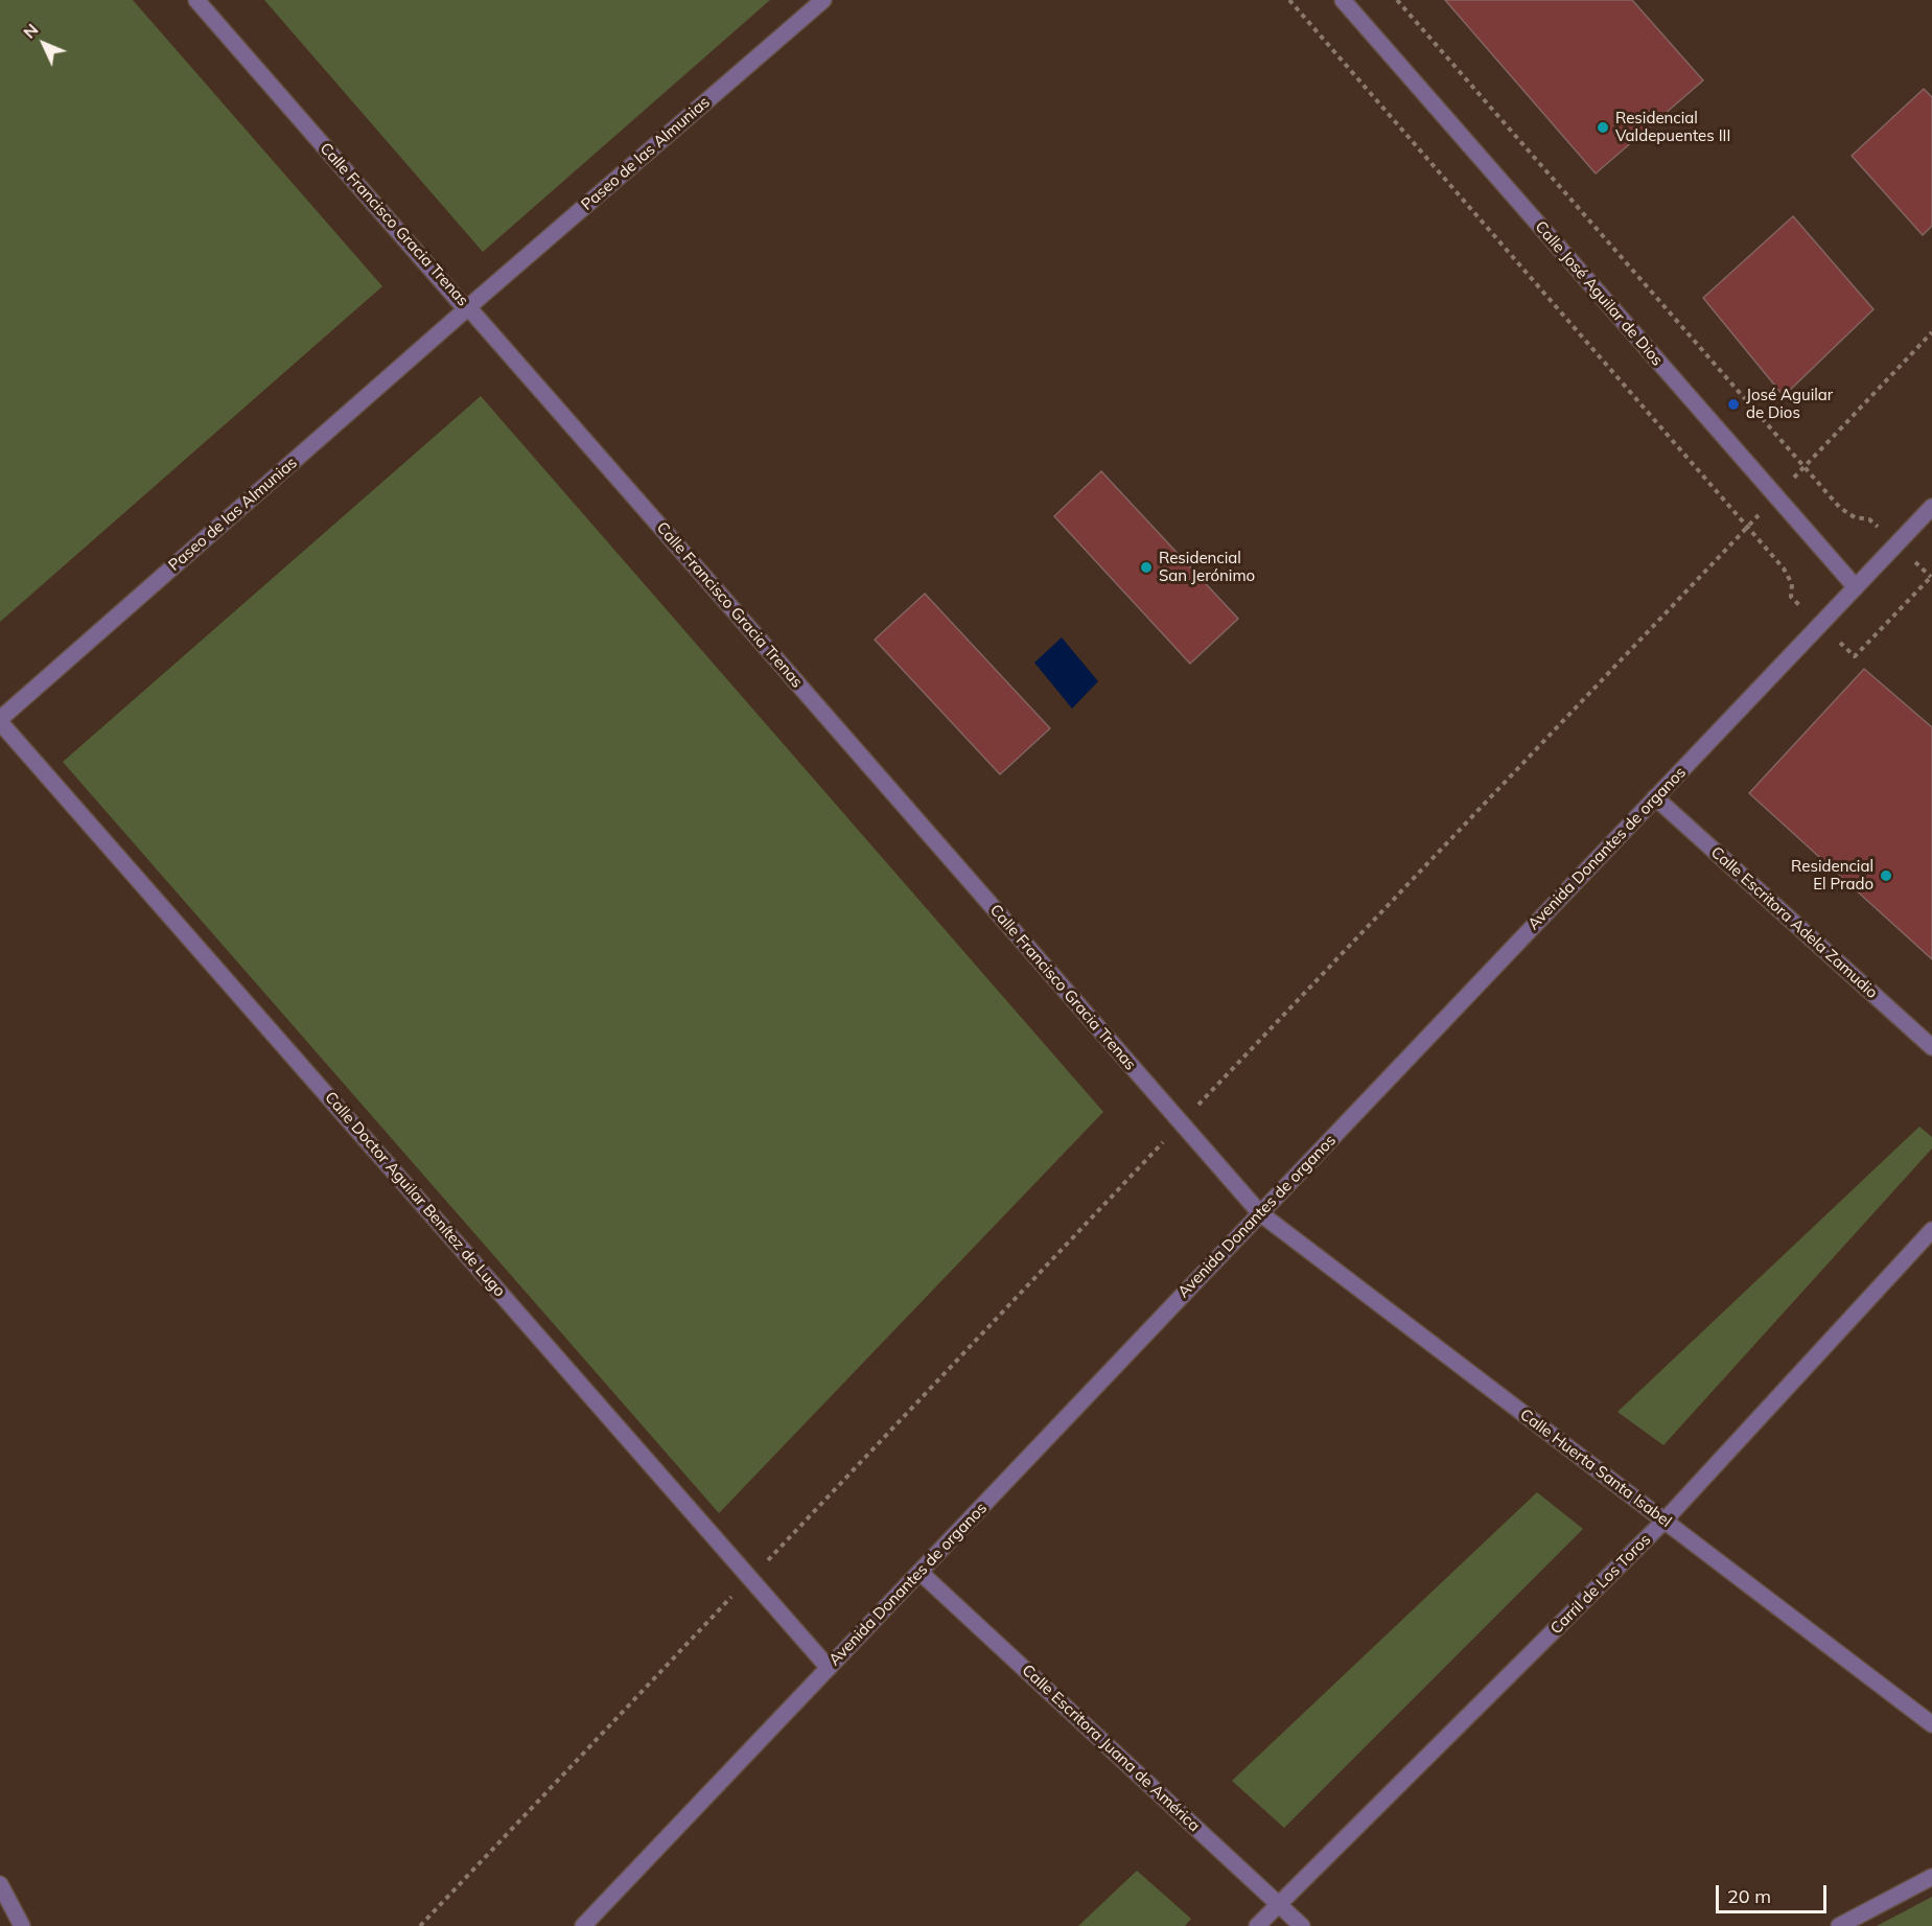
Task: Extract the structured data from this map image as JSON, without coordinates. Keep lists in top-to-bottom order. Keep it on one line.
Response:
{"streets":{"street":["Paseo de las Almunias","Calle Francisco Gracia Trenas","Calle José Aguilar de Dios","Avenida Donantes de organos","Calle Escritora Adela Zamudio","Calle Doctor Aguilar Benítez de Lugo","Calle Huerta Santa Isabel","Carril de Los Toros","Calle Escritora Juana de América"]},"crossings":[["Paseo de las Almunias","Calle Francisco Gracia Trenas"],["Paseo de las Almunias","Calle Doctor Aguilar Benítez de Lugo"],["Calle Francisco Gracia Trenas","Avenida Donantes de organos"],["Calle Francisco Gracia Trenas","Calle Huerta Santa Isabel"],["Calle José Aguilar de Dios","Avenida Donantes de organos"],["Avenida Donantes de organos","Calle Escritora Adela Zamudio"],["Avenida Donantes de organos","Calle Doctor Aguilar Benítez de Lugo"],["Avenida Donantes de organos","Calle Huerta Santa Isabel"],["Avenida Donantes de organos","Calle Escritora Juana de América"],["Calle Huerta Santa Isabel","Carril de Los Toros"],["Carril de Los Toros","Calle Escritora Juana de América"]],"places":["Residencial Valdepuentes III","José Aguilar de Dios","Residencial San Jerónimo","Residencial El Prado"],"scale_bar":"20 m","north":"top left"}
